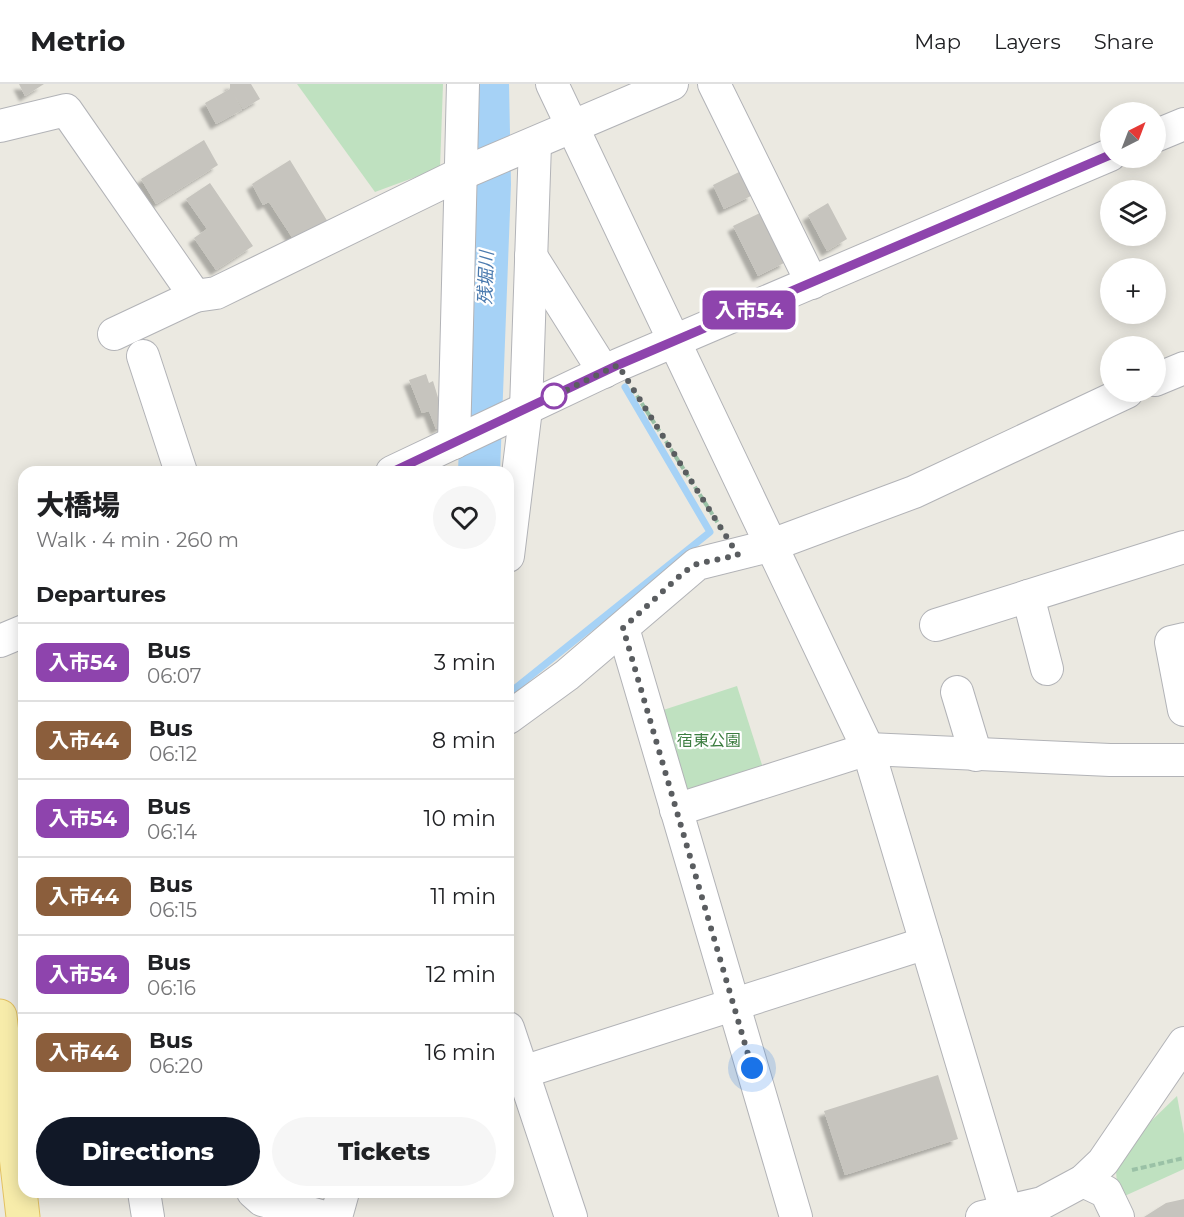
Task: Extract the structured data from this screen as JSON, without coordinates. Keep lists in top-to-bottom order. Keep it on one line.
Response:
{"water":["残堀川"],"parks":["宿東公園"],"lines":["bus line 入市54"],"north":"top right","page":{"header":"Metrio","nav":["Map","Layers","Share"],"on_map":"入市54","map_buttons":["+","−"],"heading":[["大橋場","Walk · 4 min · 260 m"],"Departures"],"list":[{"mark":"入市54","name":"Bus","note":"06:07","value":"3 min"},{"mark":"入市44","name":"Bus","note":"06:12","value":"8 min"},{"mark":"入市54","name":"Bus","note":"06:14","value":"10 min"},{"mark":"入市44","name":"Bus","note":"06:15","value":"11 min"},{"mark":"入市54","name":"Bus","note":"06:16","value":"12 min"},{"mark":"入市44","name":"Bus","note":"06:20","value":"16 min"}],"buttons":["Directions","Tickets"]}}
